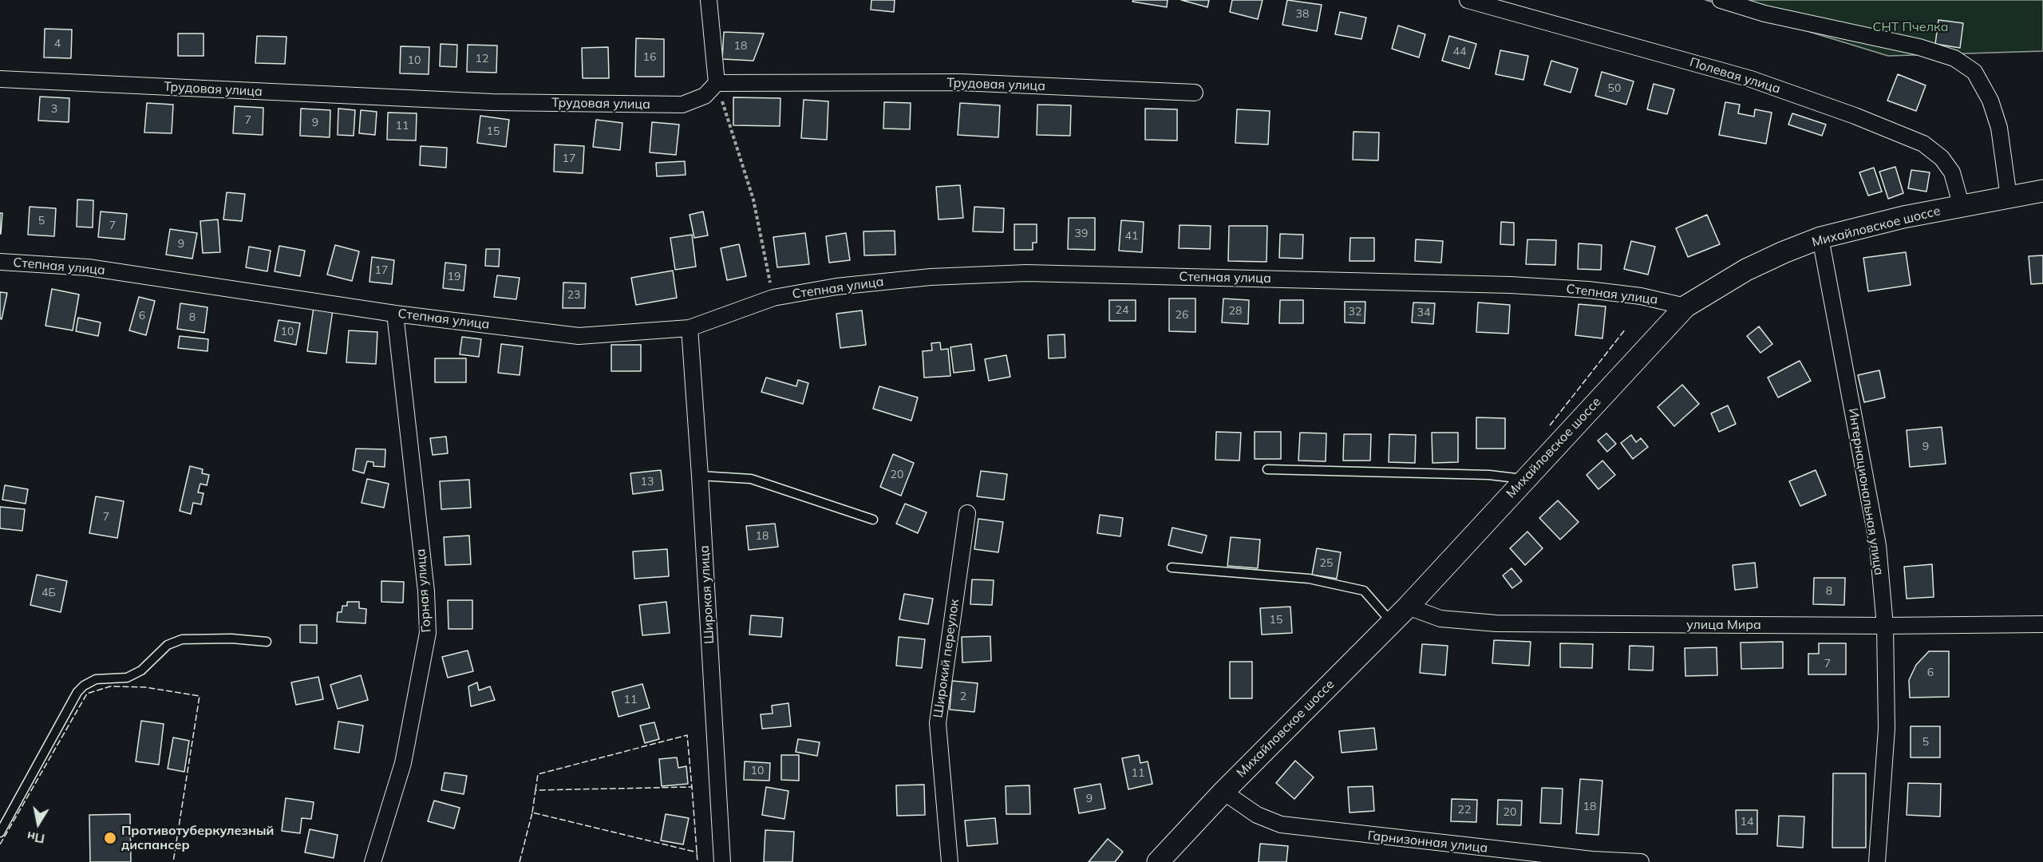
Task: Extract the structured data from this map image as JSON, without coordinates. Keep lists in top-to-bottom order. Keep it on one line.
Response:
{"streets":{"main road":["Михайловское шоссе"],"street":["Полевая улица","Трудовая улица","Степная улица","Интернациональная улица","Горная улица","Широкая улица","улица Мира","Широкий переулок","Гарнизонная улица"]},"crossings":[["Полевая улица","Михайловское шоссе"],["Михайловское шоссе","Степная улица"],["Михайловское шоссе","Интернациональная улица"],["Михайловское шоссе","улица Мира"],["Михайловское шоссе","Гарнизонная улица"],["Степная улица","Горная улица"],["Степная улица","Широкая улица"],["Интернациональная улица","улица Мира"]],"parks":["СНТ Пчелка"],"places":["Противотуберкулезный диспансер"],"house_numbers":["38","4","18","44","16","12","10","50","3","7","9","11","15","17","5","7","39","41","9","17","19","23","24","28","32","34","26","6","8","10","9","20","13","7","18","25","8","4Б","15","7","6","2","11","5","10","11","9","18","22","20","14"],"north":"bottom"}
